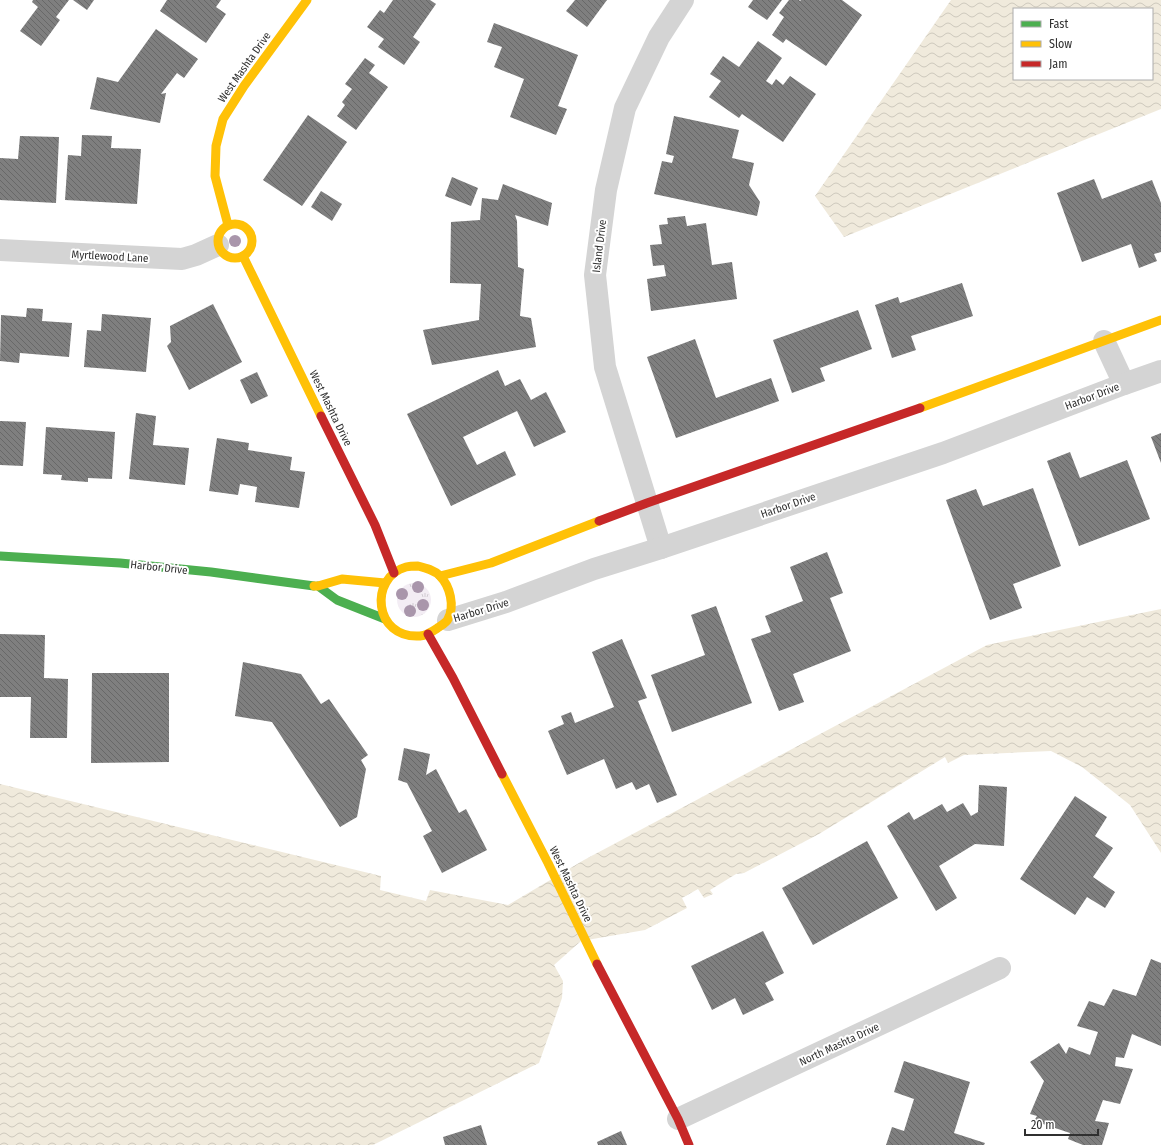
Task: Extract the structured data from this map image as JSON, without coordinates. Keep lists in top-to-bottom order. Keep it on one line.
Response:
{"streets":{"street":["West Mashta Drive","Island Drive","Myrtlewood Lane","Harbor Drive","North Mashta Drive"]},"crossings":[["West Mashta Drive","Myrtlewood Lane"],["West Mashta Drive","Harbor Drive"],["West Mashta Drive","North Mashta Drive"],["Island Drive","Harbor Drive"]],"legend":["Fast","Slow","Jam"],"scale_bar":"20 m"}
